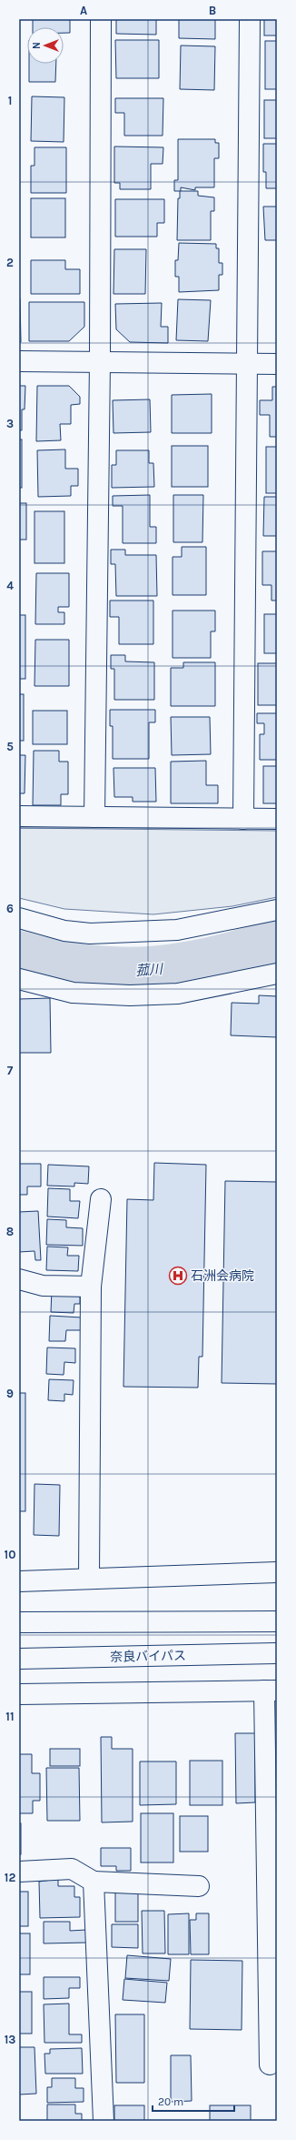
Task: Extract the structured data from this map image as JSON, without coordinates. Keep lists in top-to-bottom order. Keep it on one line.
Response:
{"streets":{"main road":["奈良バイパス"]},"water":["菰川"],"places":{"hospital":["石洲会病院"]},"scale_bar":"20 m","north":"left","grid":{"columns":["A","B"],"rows":["1","2","3","4","5","6","7","8","9","10","11","12","13"]}}
